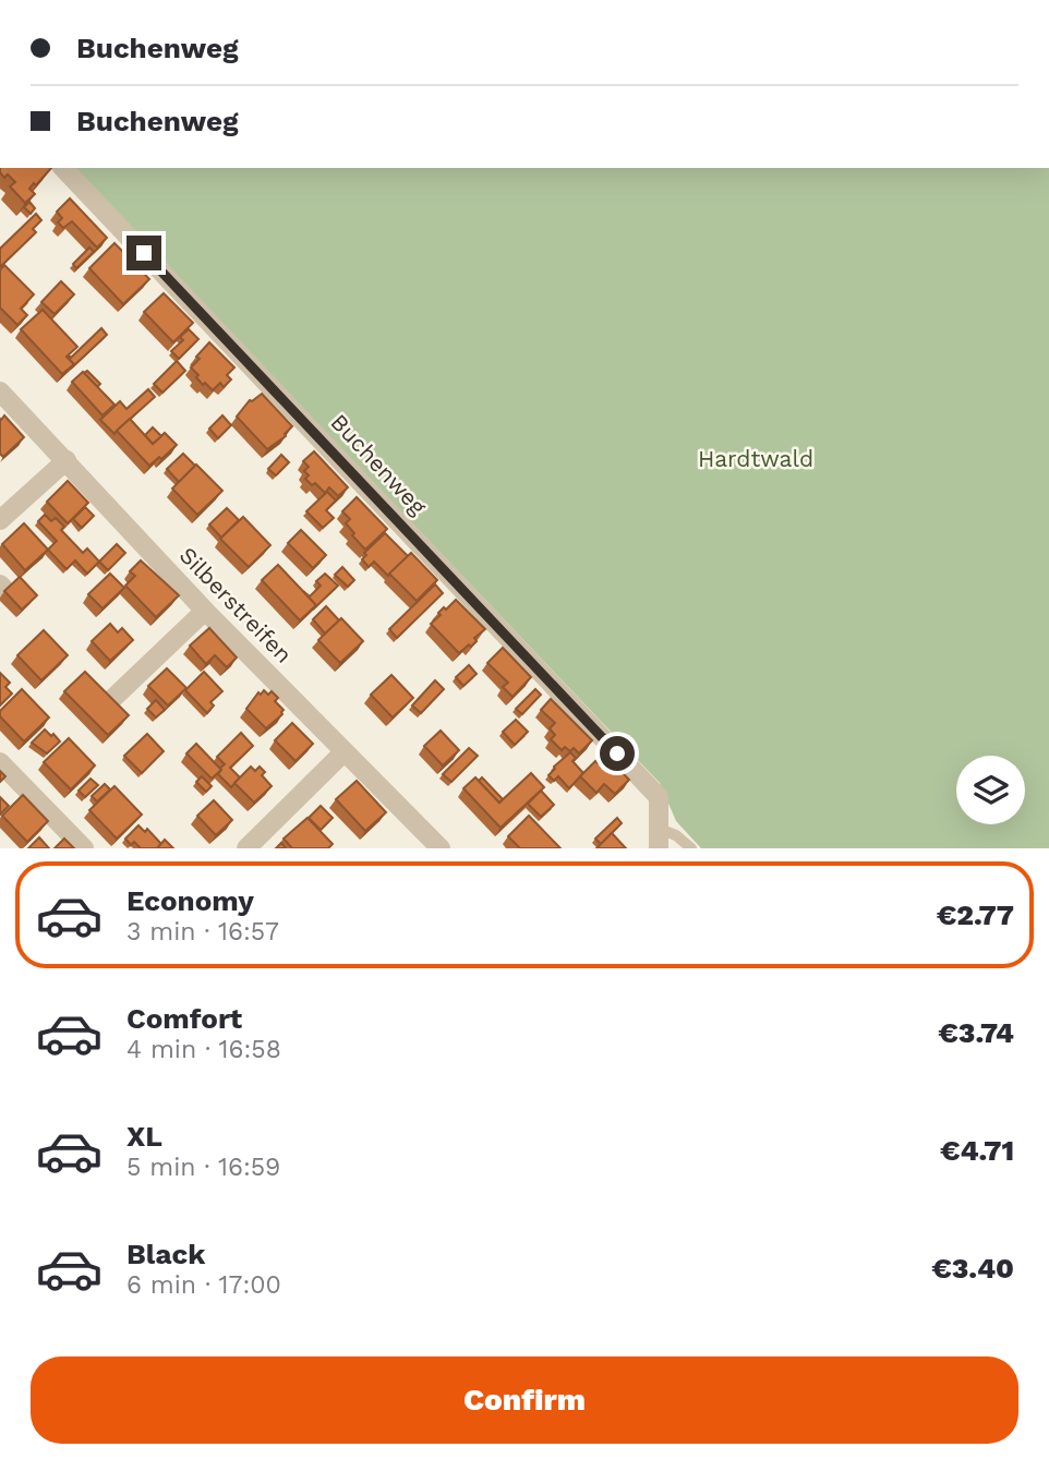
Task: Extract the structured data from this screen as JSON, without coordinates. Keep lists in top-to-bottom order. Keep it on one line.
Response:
{"streets":{"street":["Buchenweg","Silberstreifen"]},"parks":["Hardtwald"],"page":{"banner":["Buchenweg","Buchenweg"],"list":[{"name":"Economy","note":"3 min · 16:57","value":"€2.77"},{"name":"Comfort","note":"4 min · 16:58","value":"€3.74"},{"name":"XL","note":"5 min · 16:59","value":"€4.71"},{"name":"Black","note":"6 min · 17:00","value":"€3.40"}],"buttons":"Confirm"}}
